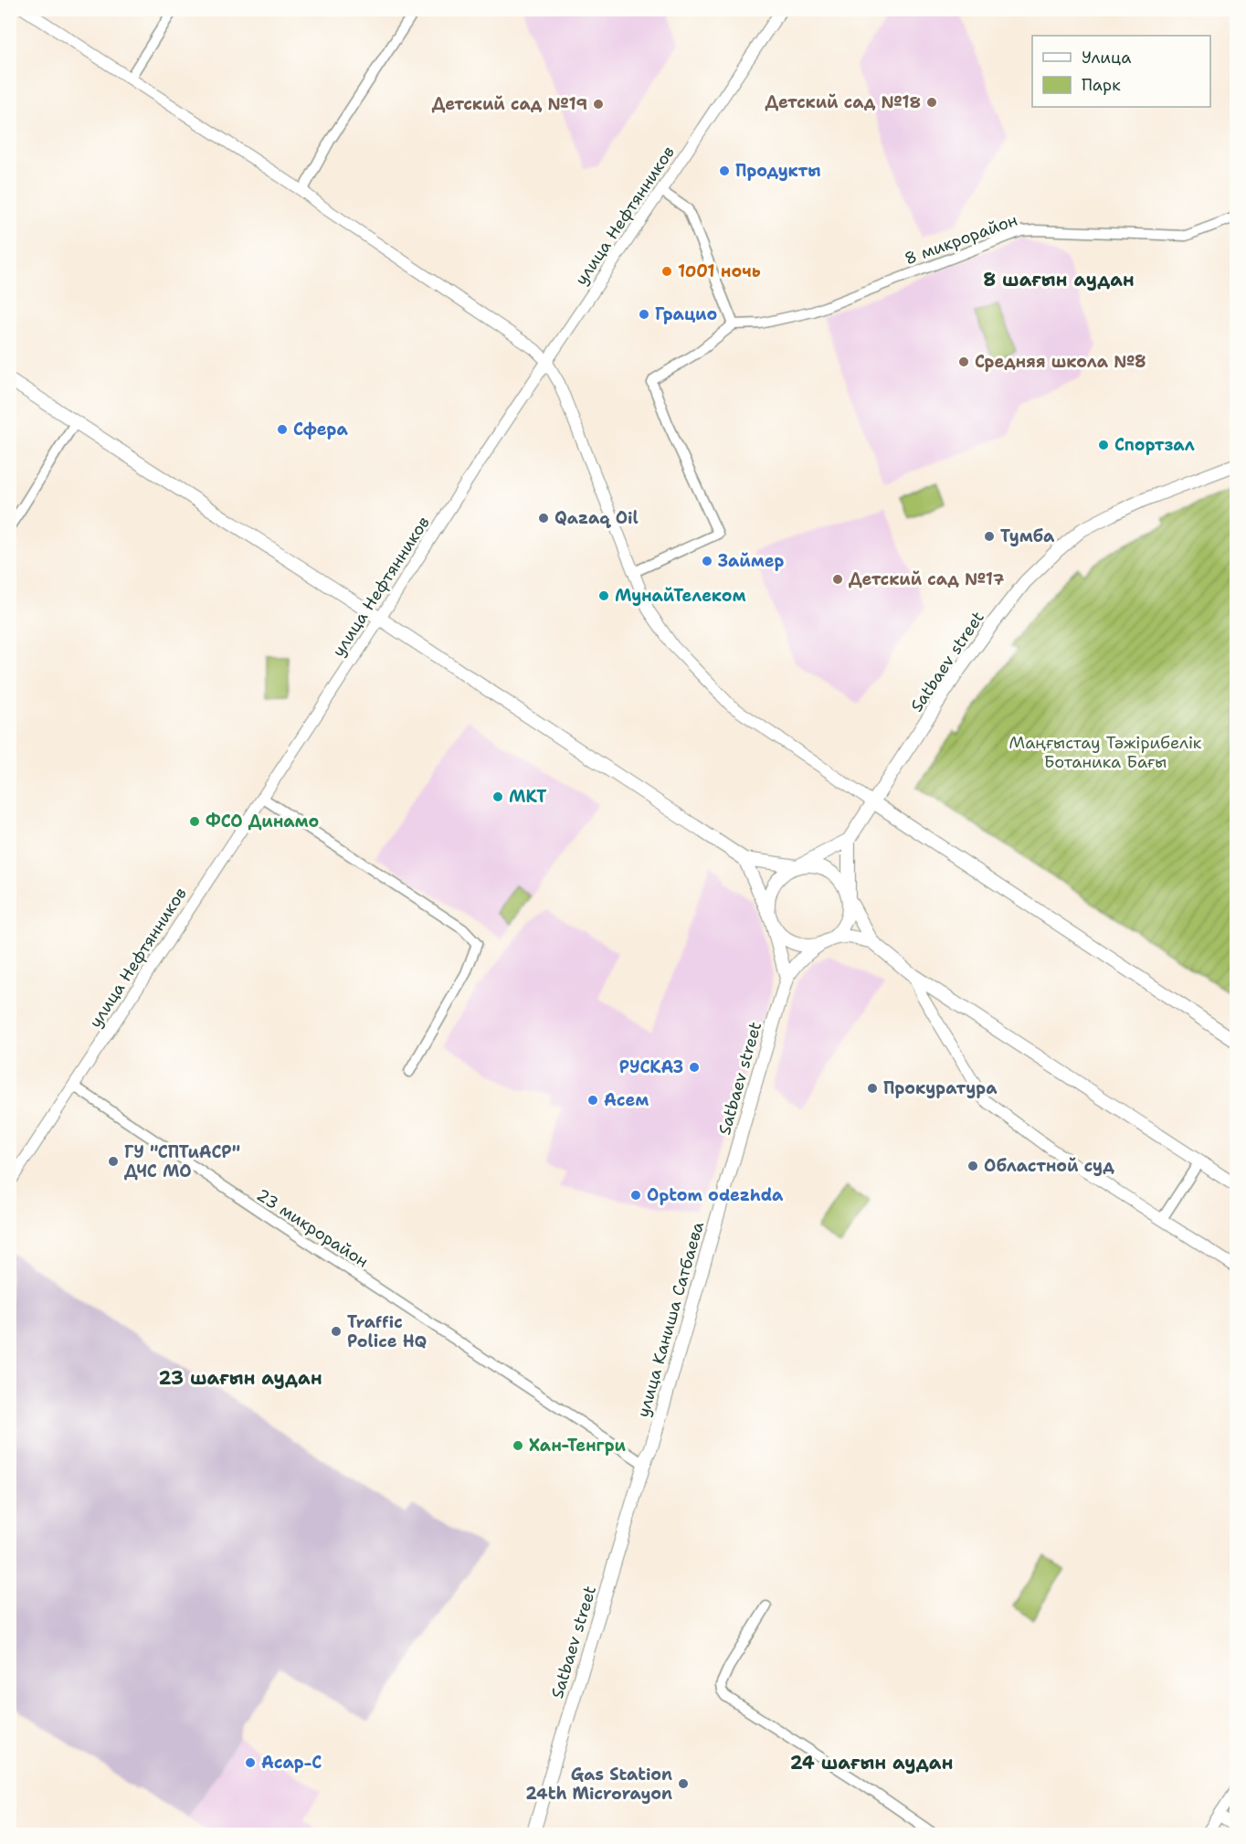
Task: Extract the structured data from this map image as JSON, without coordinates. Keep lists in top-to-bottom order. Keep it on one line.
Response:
{"streets":{"main road":["Satbaev street","улица Каниша Сатбаева"],"street":["улица Нефтянников","8 микрорайон","23 микрорайон"]},"crossings":[["улица Нефтянников","23 микрорайон"],["Satbaev street","23 микрорайон"],["Satbaev street","улица Каниша Сатбаева"],["23 микрорайон","улица Каниша Сатбаева"]],"districts":["8 шағын аудан","23 шағын аудан","24 шағын аудан"],"parks":["Маңғыстау Тәжірибелік Ботаника Бағы"],"places":["Детский сад №18","Детский сад №19","Продукты","1001 ночь","Грацио","Средняя школа №8","Сфера","Спортзал","Qazaq Oil","Тумба","Займер","Детский сад №17","МунайТелеком","МКТ","ФСО Динамо","РУСКАЗ","Прокуратура","Асем","ГУ \"СПТиАСР\" ДЧС МО","Областной суд","Optom odezhda","Traffic Police HQ","Хан-Тенгри","Асар-С","Gas Station 24th Microrayon"],"legend":["Улица","Парк"]}
